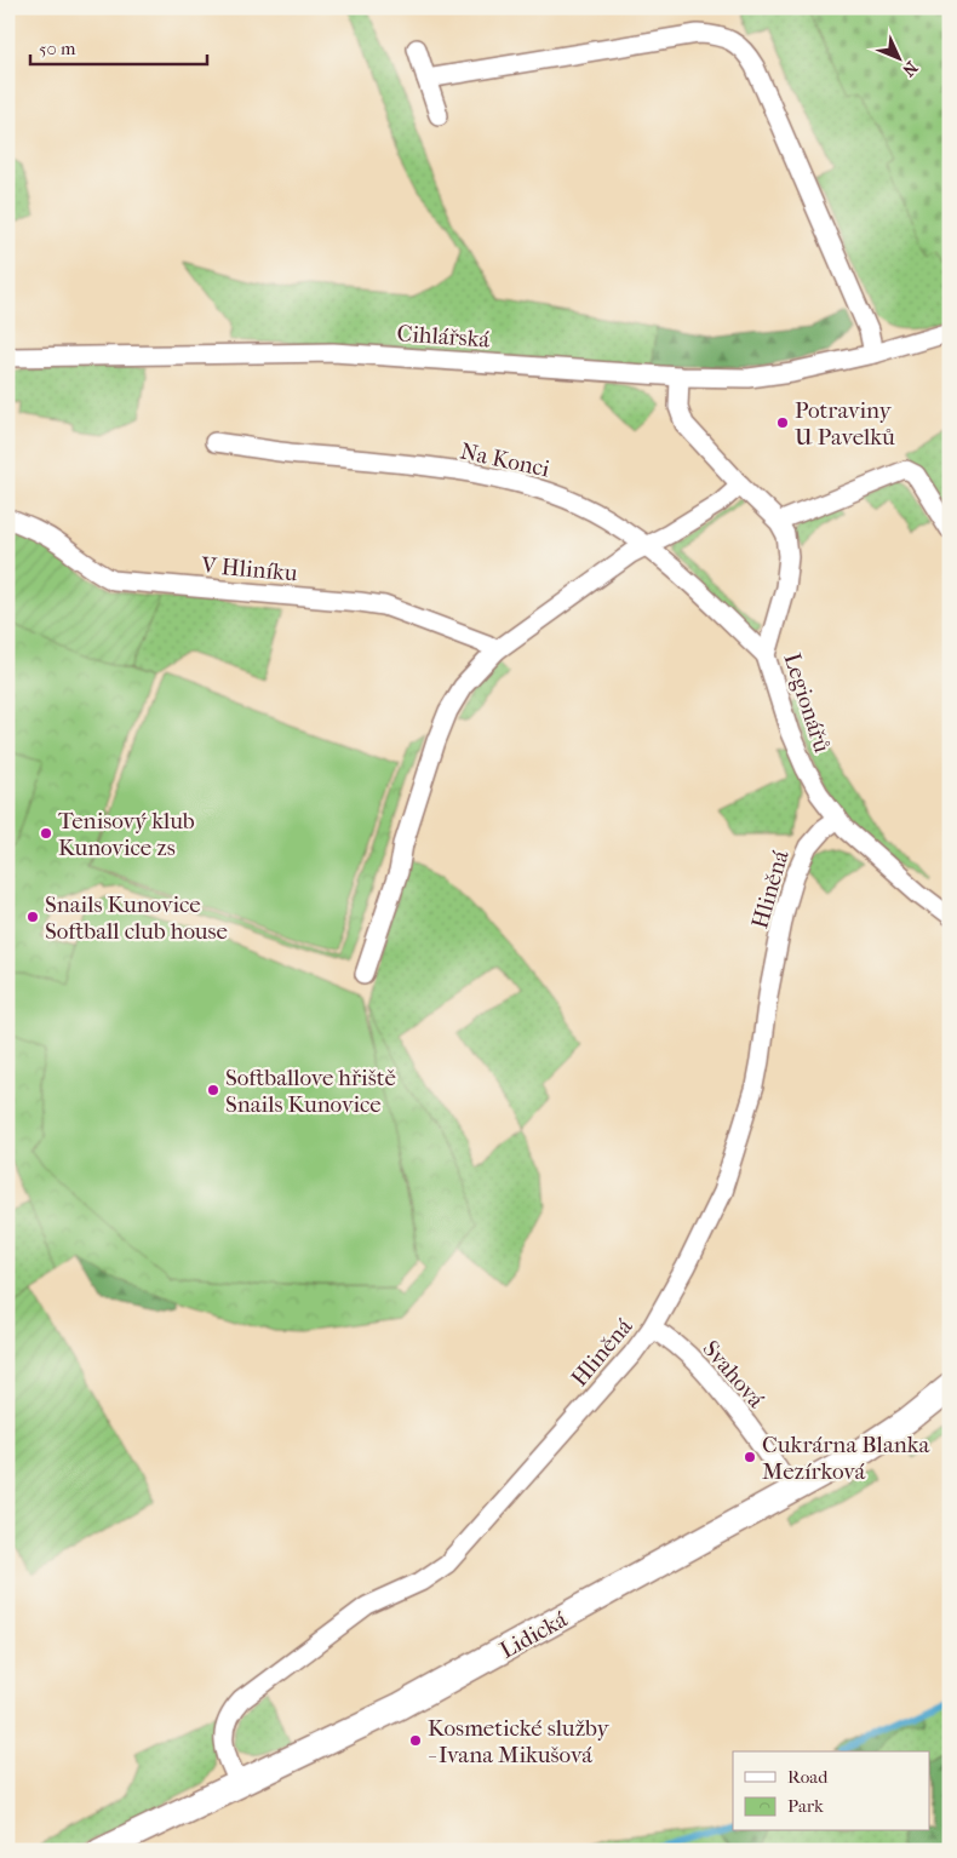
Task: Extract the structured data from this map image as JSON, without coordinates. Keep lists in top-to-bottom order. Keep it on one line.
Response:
{"streets":{"main road":["Lidická"],"street":["Cihlářská","Na Konci","V Hliníku","Legionářů","Hliněná","Svahová"]},"crossings":[["Cihlářská","Legionářů"],["Na Konci","Legionářů"],["Legionářů","Hliněná"],["Hliněná","Svahová"],["Hliněná","Lidická"],["Svahová","Lidická"]],"places":["Potraviny U Pavelků","Tenisový klub Kunovice zs","Snails Kunovice Softball club house","Softballove hřiště Snails Kunovice","Cukrárna Blanka Mezírková","Kosmetické služby - Ivana Mikušová"],"legend":["Road","Park"],"scale_bar":"50 m","north":"bottom right"}
